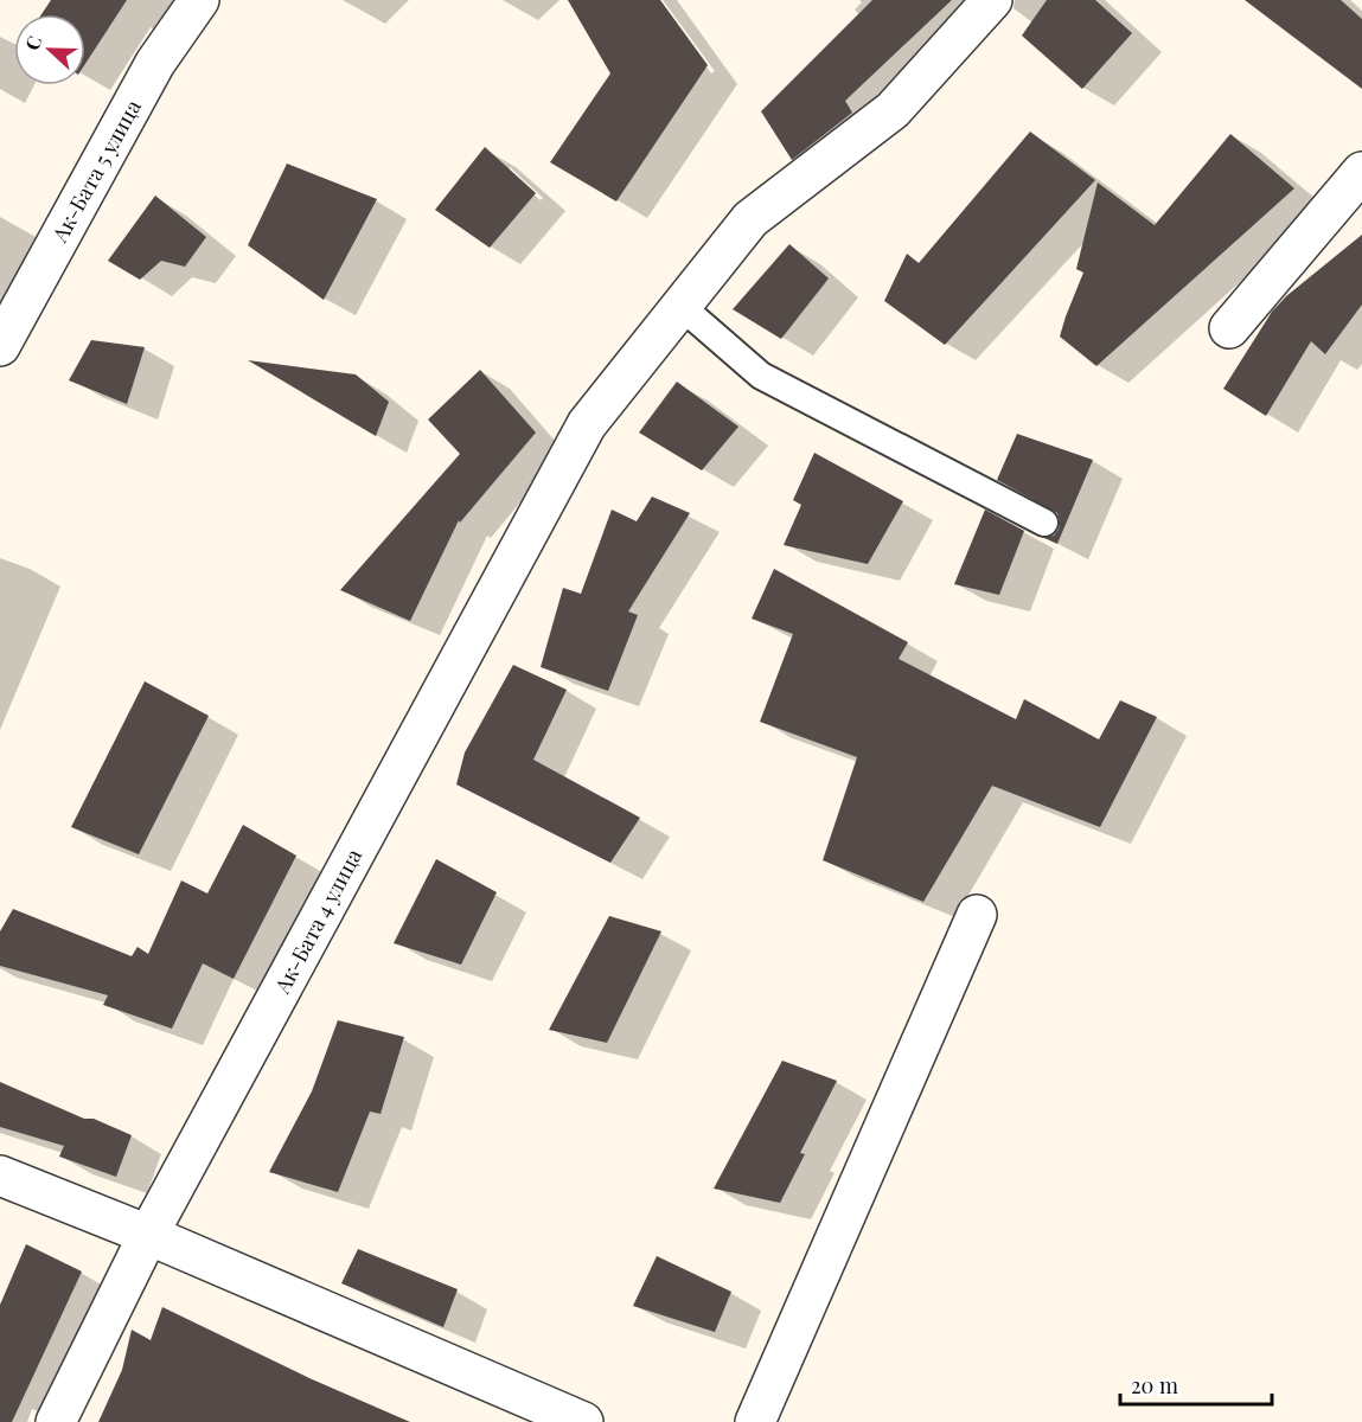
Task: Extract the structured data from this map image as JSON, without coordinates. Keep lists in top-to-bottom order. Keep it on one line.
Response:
{"streets":{"street":["Ак-Бата 5 улица","Ак-Бата 4 улица"]},"scale_bar":"20 m","north":"left"}
